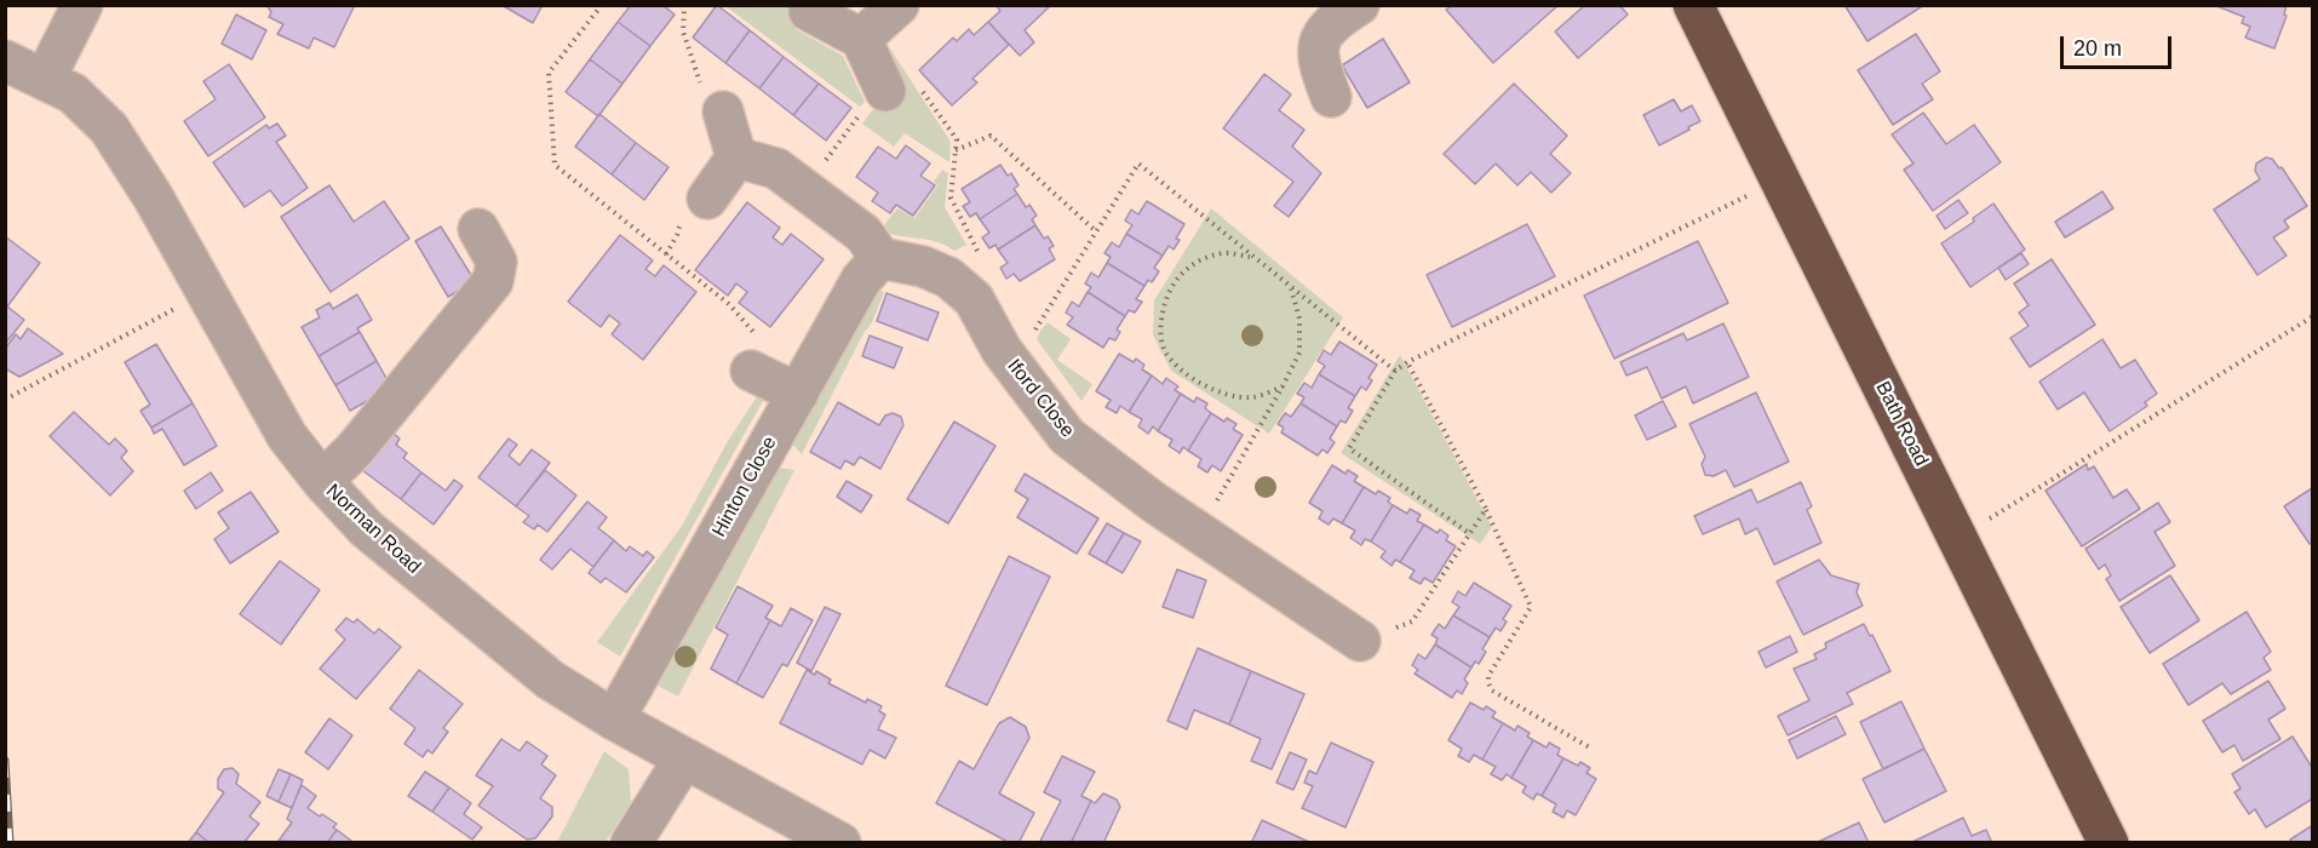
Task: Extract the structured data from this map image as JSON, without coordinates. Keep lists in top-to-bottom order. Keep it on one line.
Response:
{"streets":{"highway":["Bath Road"],"street":["Iford Close","Hinton Close","Norman Road"]},"crossings":[["Iford Close","Hinton Close"],["Hinton Close","Norman Road"]],"scale_bar":"20 m"}
